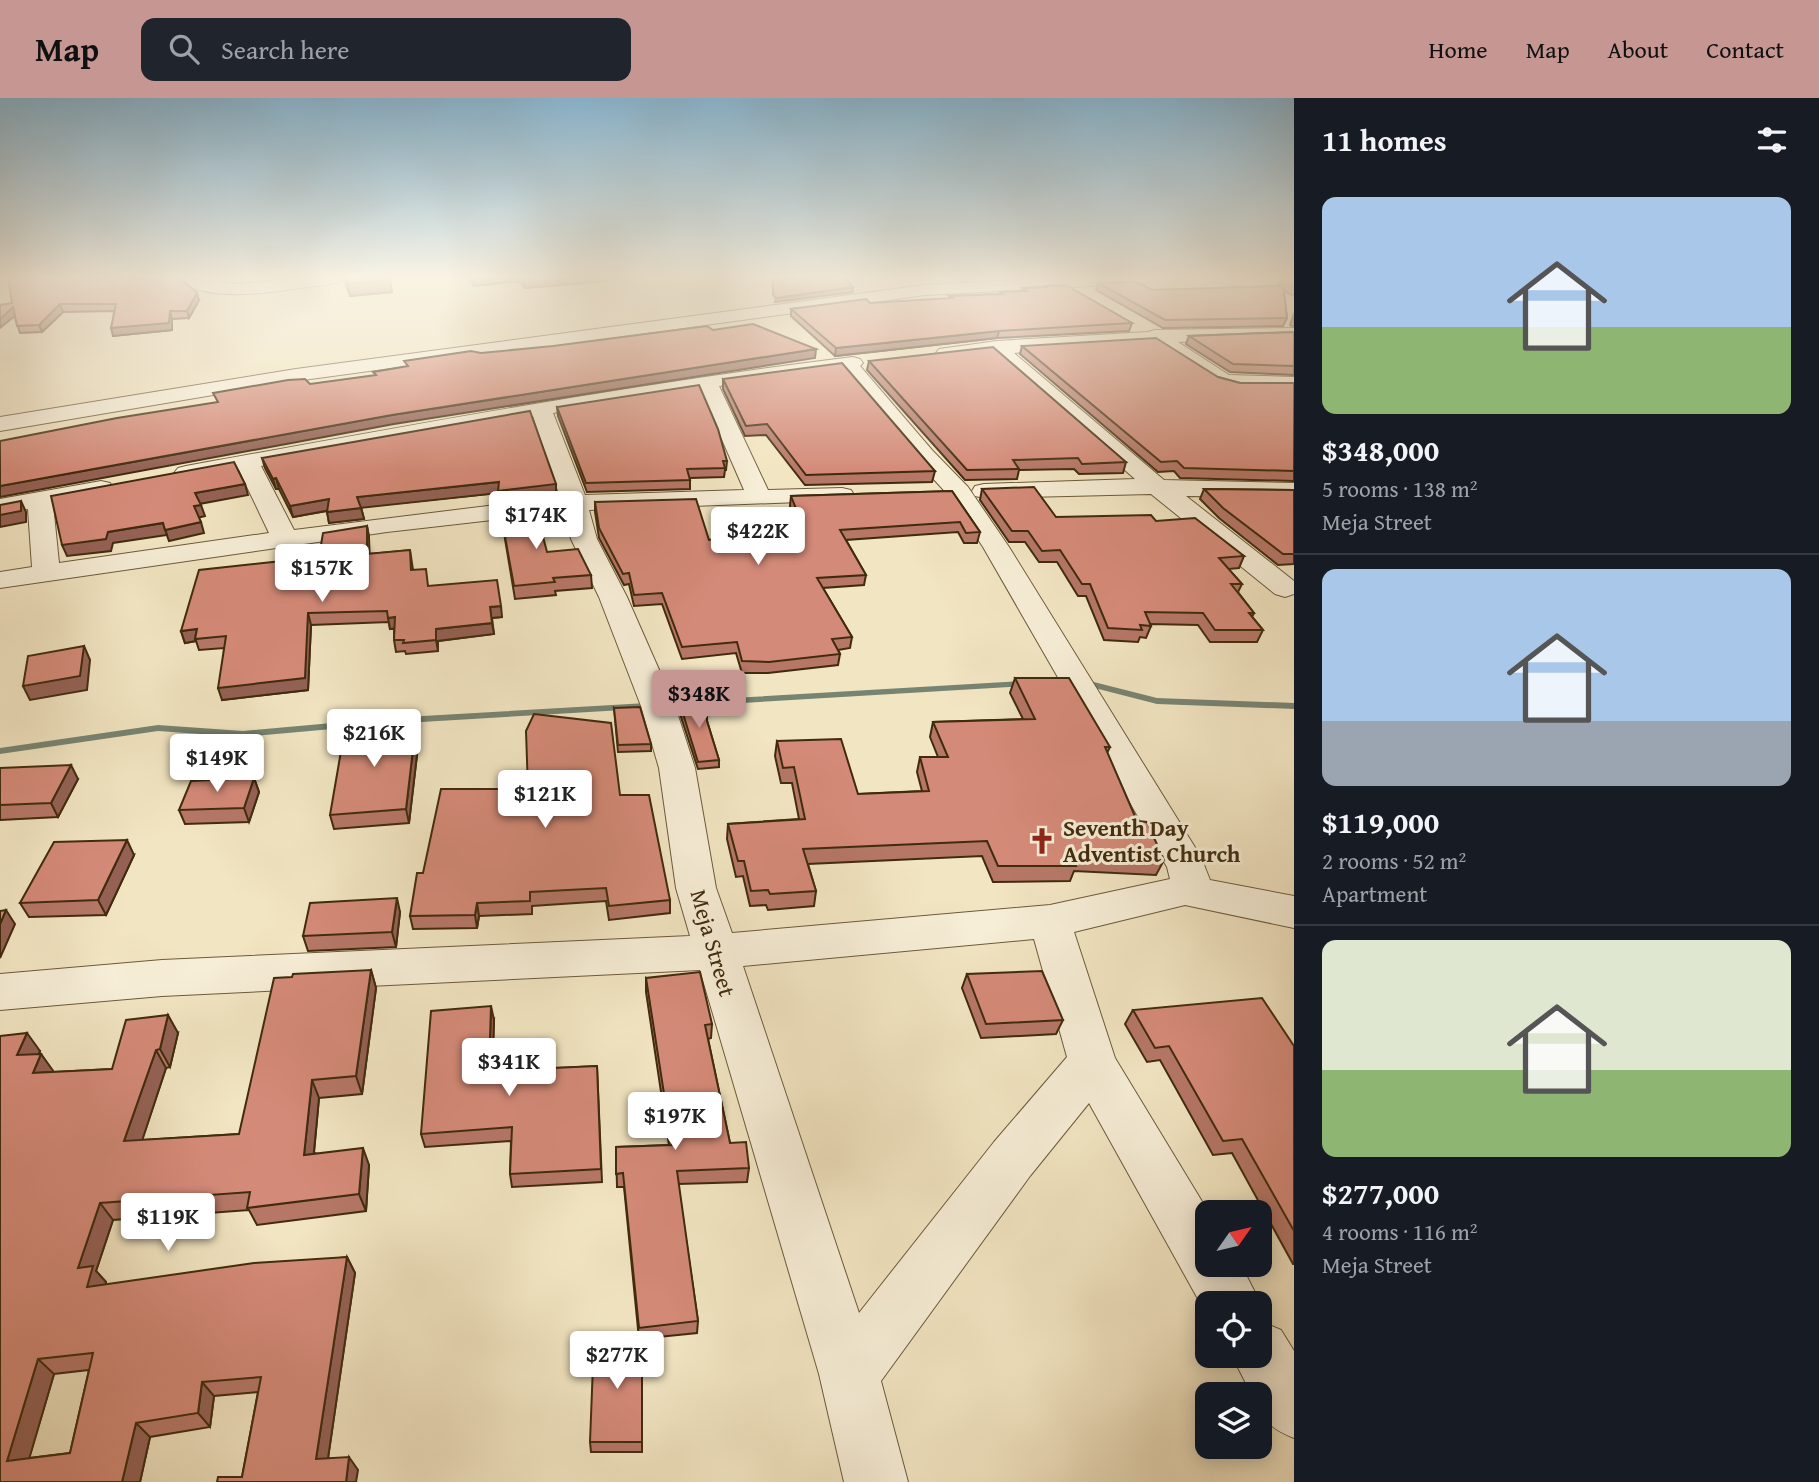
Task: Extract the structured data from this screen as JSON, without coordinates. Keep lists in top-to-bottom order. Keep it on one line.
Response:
{"streets":{"street":["Meja Street"]},"places":{"church":["Seventh Day Adventist Church"]},"north":"top right","page":{"header":"Map","search":"Search here","nav":["Home","Map","About","Contact"],"heading":"11 homes","list":[{"name":"$348,000","note":"5 rooms · 138 m² · Meja Street"},{"name":"$119,000","note":"2 rooms · 52 m² · Apartment"},{"name":"$277,000","note":"4 rooms · 116 m² · Meja Street"}],"price":["$174K","$422K","$157K","$348K","$216K","$149K","$121K","$341K","$197K","$119K","$277K"]}}
